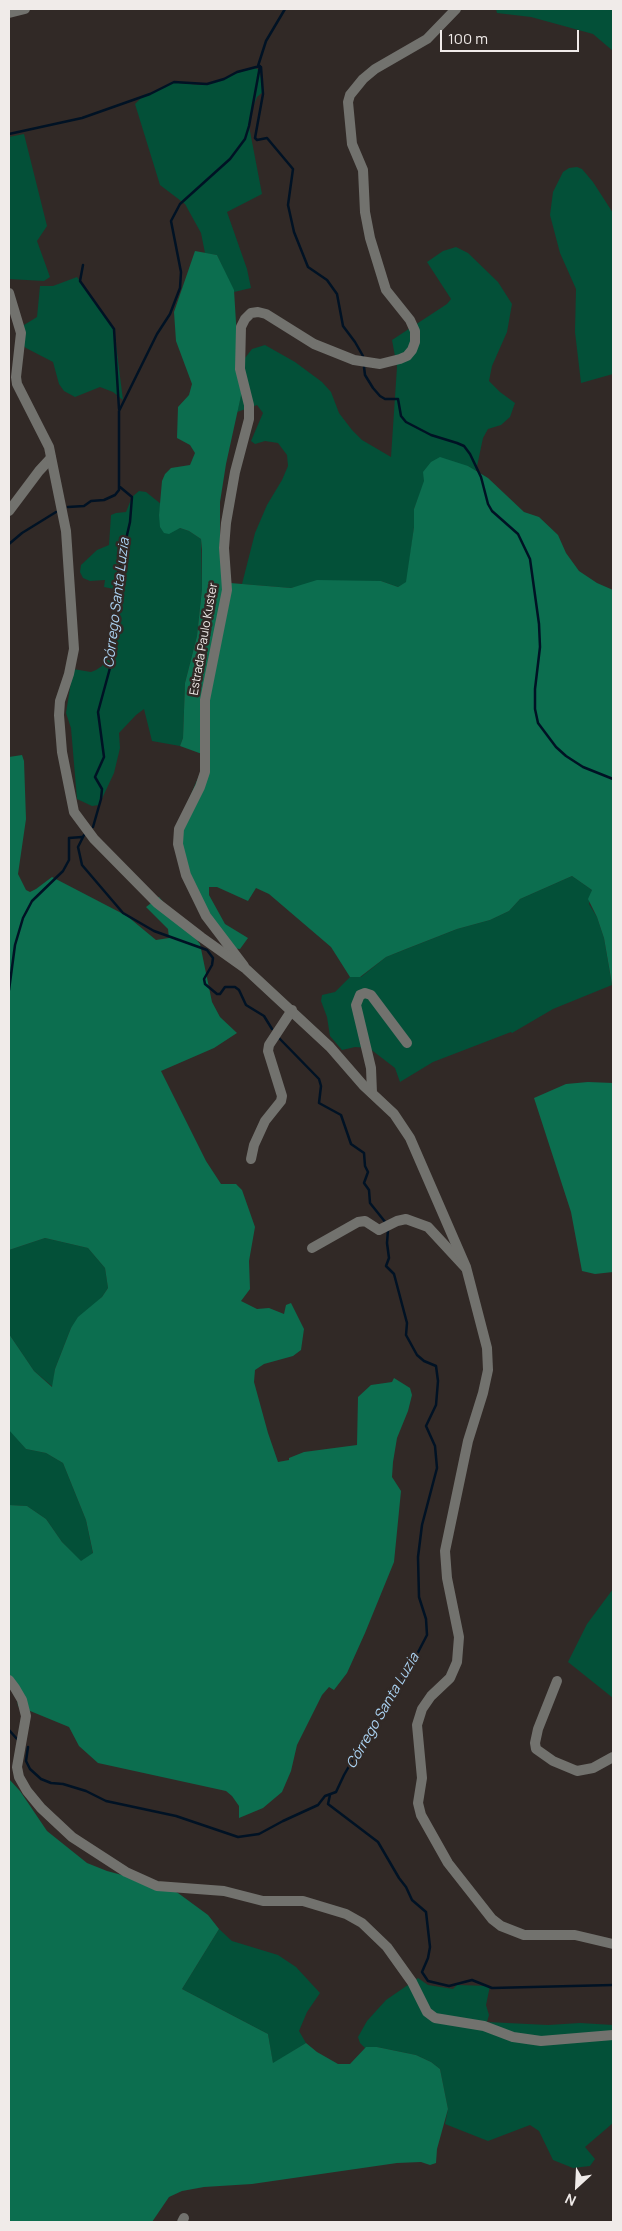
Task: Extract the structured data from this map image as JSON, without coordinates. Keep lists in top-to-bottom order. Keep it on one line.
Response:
{"streets":{"street":["Estrada Paulo Kuster"]},"water":["Córrego Santa Luzia"],"scale_bar":"100 m","north":"bottom left"}
